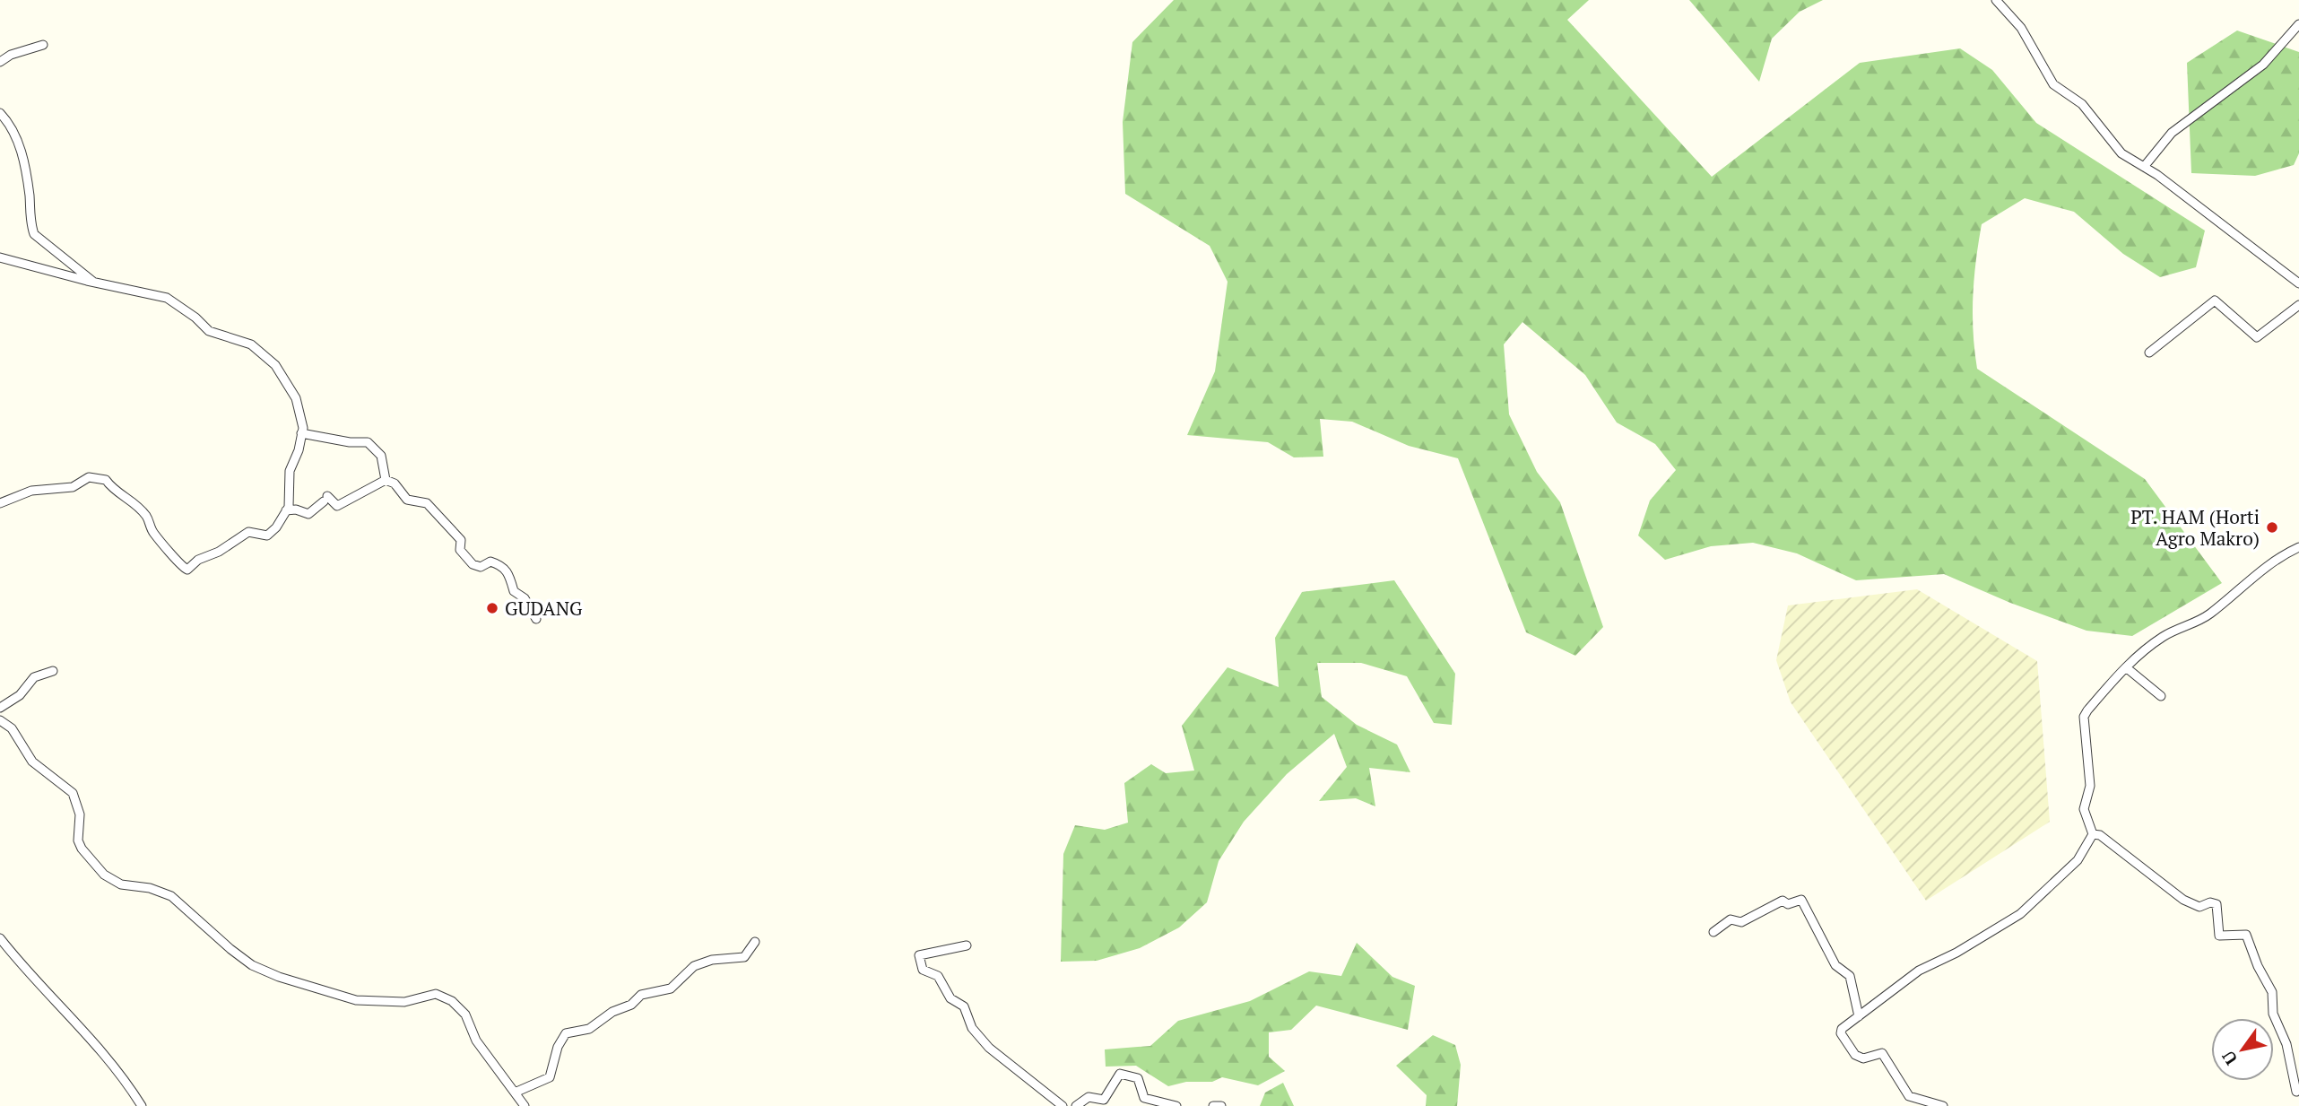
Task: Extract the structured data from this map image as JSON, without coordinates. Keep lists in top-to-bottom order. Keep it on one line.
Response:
{"places":["PT. HAM (Horti Agro Makro)","GUDANG"],"north":"bottom left"}
